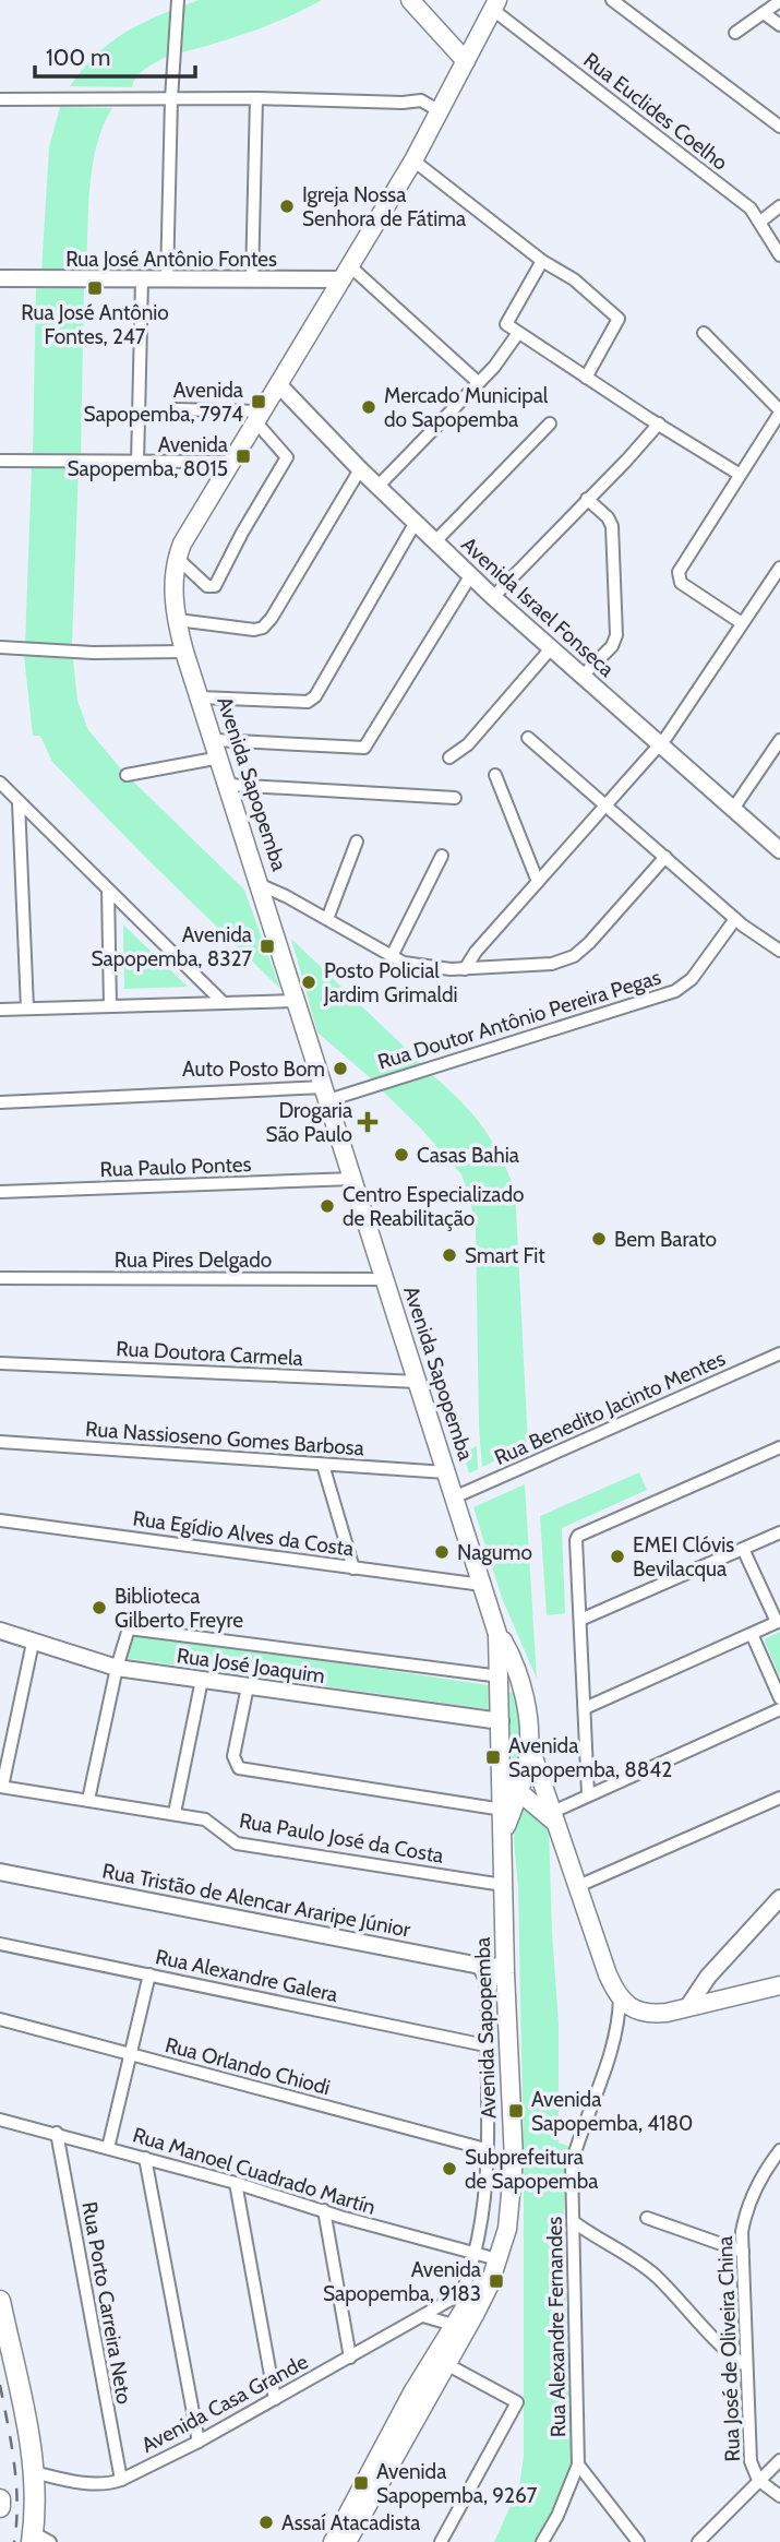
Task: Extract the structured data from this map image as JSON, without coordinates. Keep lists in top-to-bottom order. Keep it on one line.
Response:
{"streets":{"main road":["Avenida Sapopemba"],"street":["Rua Euclides Coelho","Rua José Antônio Fontes","Avenida Israel Fonseca","Rua Doutor Antônio Pereira Pegas","Rua Paulo Pontes","Rua Pires Delgado","Rua Doutora Carmela","Rua Benedito Jacinto Mentes","Rua Nassioseno Gomes Barbosa","Rua Egídio Alves da Costa","Rua José Joaquim","Rua Paulo José da Costa","Rua Tristão de Alencar Araripe Júnior","Rua Alexandre Galera","Rua Orlando Chiodi","Rua Manoel Cuadrado Martín","Rua Porto Carreira Neto","Rua Alexandre Fernandes","Rua José de Oliveira China","Avenida Casa Grande"]},"crossings":[["Rua Euclides Coelho","Avenida Sapopemba"],["Rua José Antônio Fontes","Avenida Sapopemba"],["Avenida Israel Fonseca","Avenida Sapopemba"],["Avenida Sapopemba","Rua Doutor Antônio Pereira Pegas"],["Avenida Sapopemba","Rua Paulo Pontes"],["Avenida Sapopemba","Rua Pires Delgado"],["Avenida Sapopemba","Rua Doutora Carmela"],["Avenida Sapopemba","Rua Benedito Jacinto Mentes"],["Avenida Sapopemba","Rua Nassioseno Gomes Barbosa"],["Avenida Sapopemba","Rua Egídio Alves da Costa"],["Avenida Sapopemba","Rua José Joaquim"],["Avenida Sapopemba","Rua Paulo José da Costa"],["Avenida Sapopemba","Rua Tristão de Alencar Araripe Júnior"],["Avenida Sapopemba","Rua Manoel Cuadrado Martín"],["Avenida Sapopemba","Avenida Casa Grande"],["Rua Manoel Cuadrado Martín","Rua Porto Carreira Neto"],["Rua Porto Carreira Neto","Avenida Casa Grande"]],"places":{"other":["Igreja Nossa Senhora de Fátima","Mercado Municipal do Sapopemba","Posto Policial Jardim Grimaldi","Auto Posto Bom","Casas Bahia","Centro Especializado de Reabilitação","Bem Barato","Smart Fit","Nagumo","EMEI Clóvis Bevilacqua","Biblioteca Gilberto Freyre","Subprefeitura de Sapopemba","Assaí Atacadista"],"transit":["Rua José Antônio Fontes, 247","Avenida Sapopemba, 7974","Avenida Sapopemba, 8015","Avenida Sapopemba, 8327","Avenida Sapopemba, 8842","Avenida Sapopemba, 4180","Avenida Sapopemba, 9183","Avenida Sapopemba, 9267"],"health":["Drogaria São Paulo"]},"scale_bar":"100 m"}
